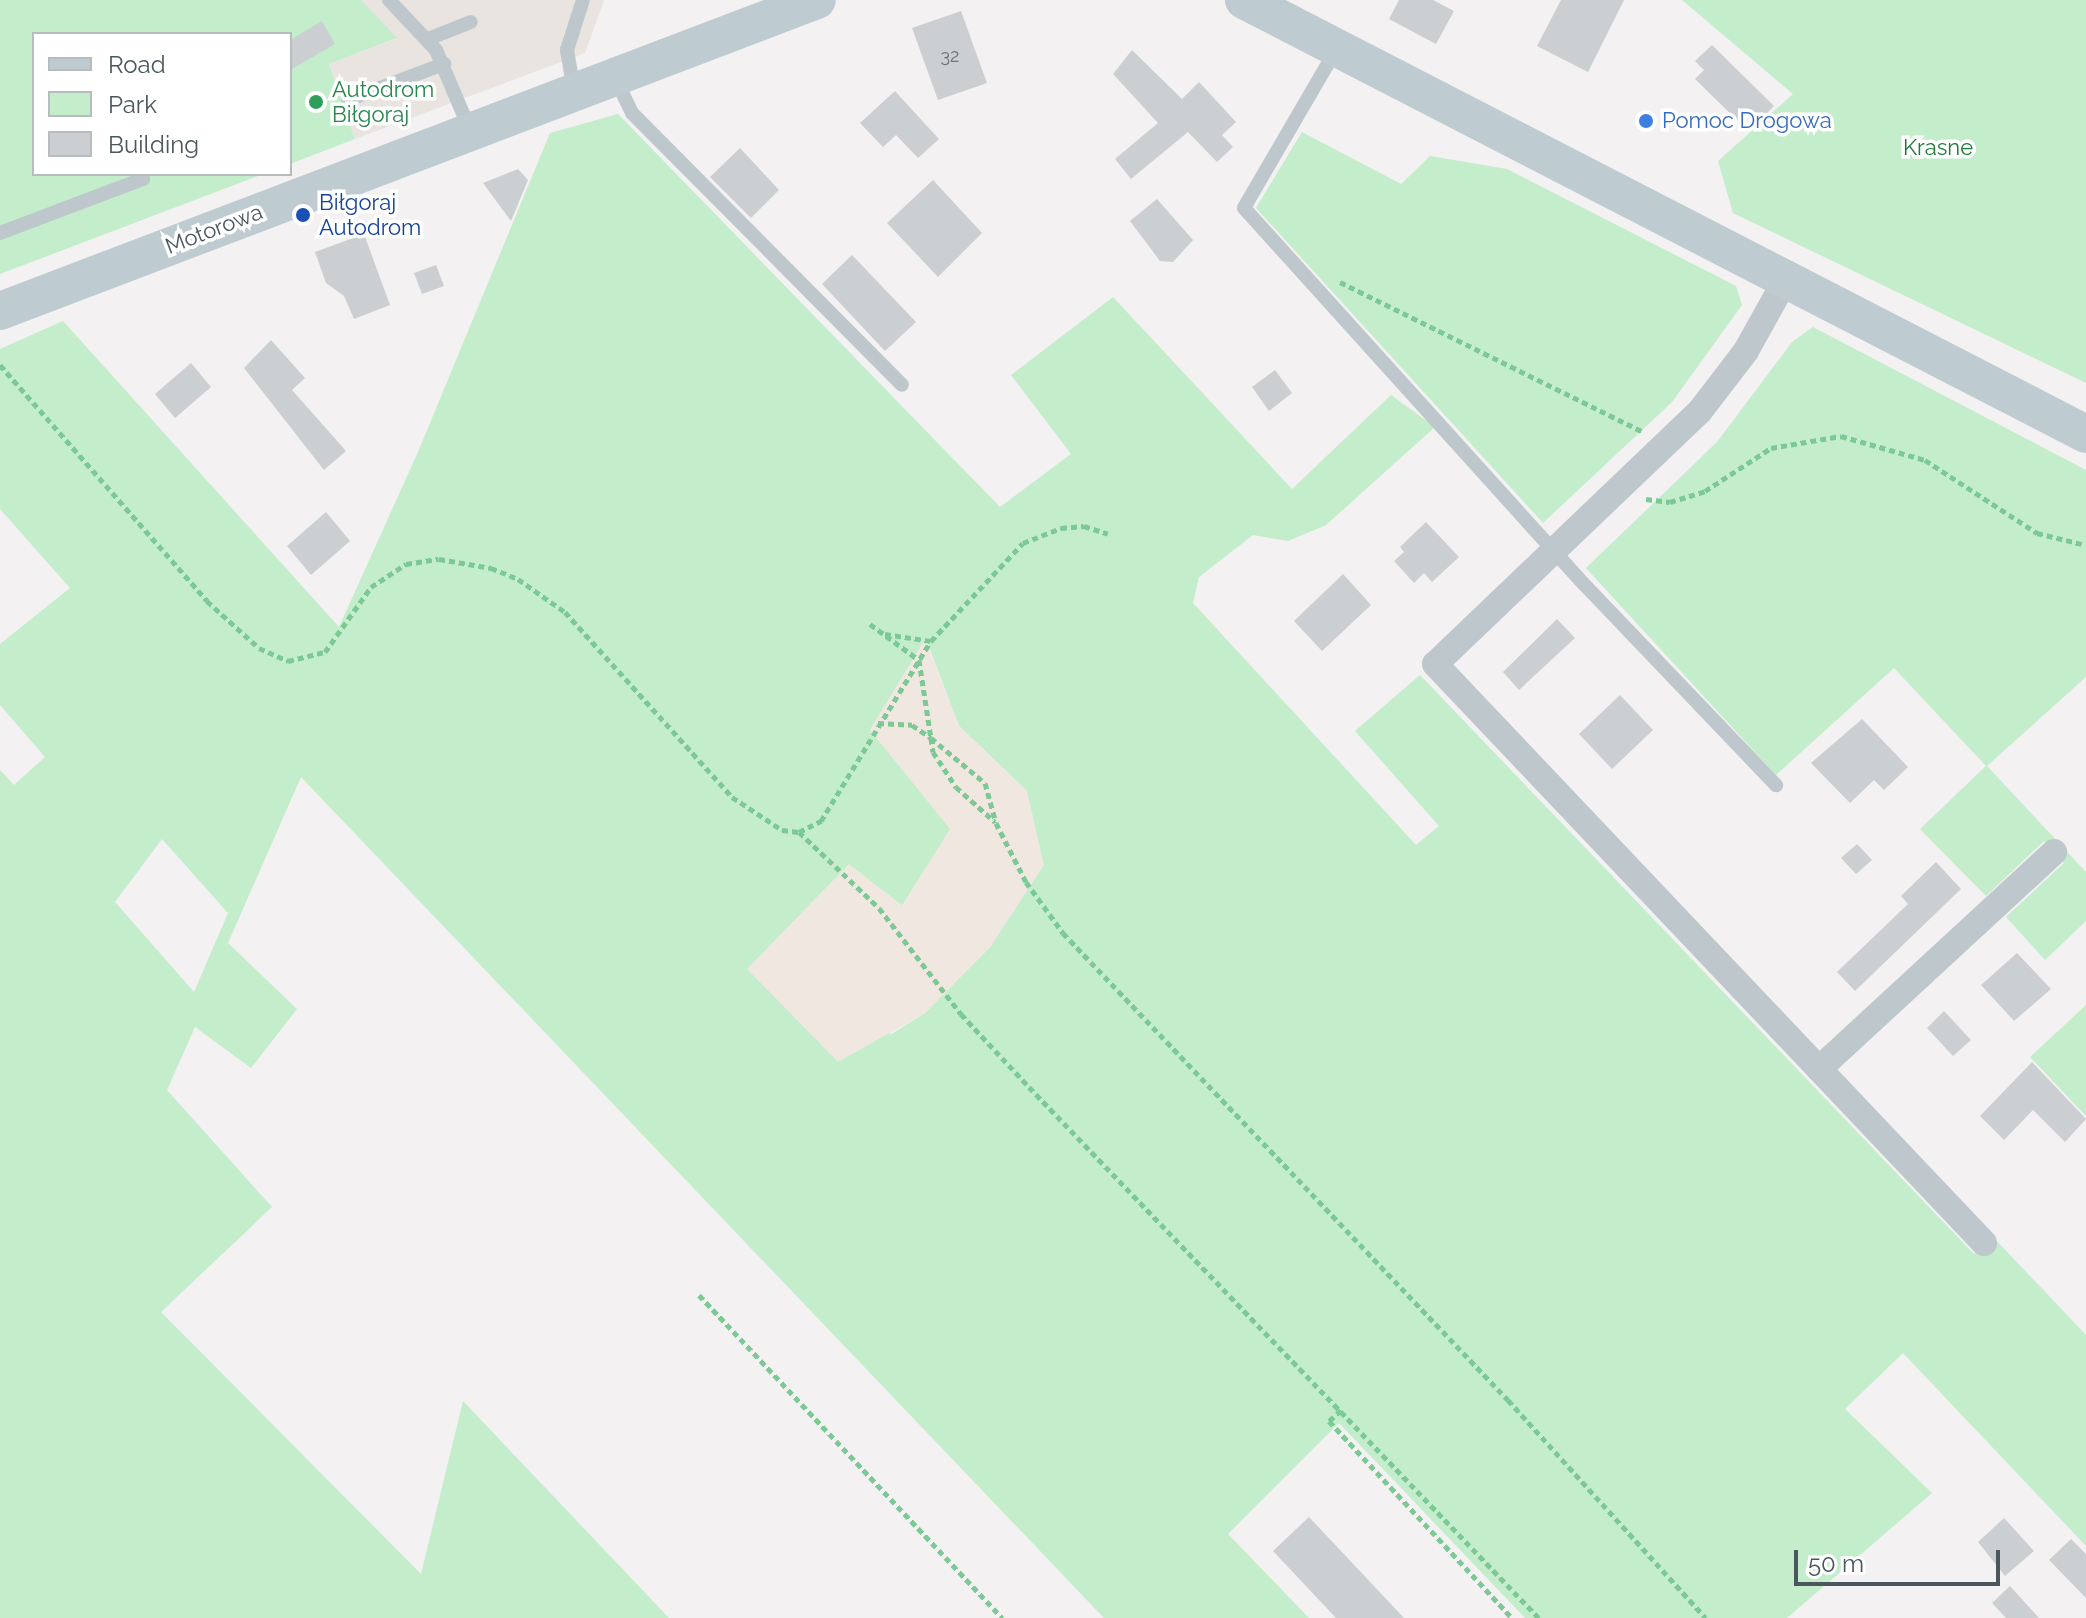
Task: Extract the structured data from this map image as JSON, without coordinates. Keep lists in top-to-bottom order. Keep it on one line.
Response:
{"streets":{"street":["Motorowa"]},"parks":["Krasne"],"places":["Autodrom Biłgoraj","Pomoc Drogowa","Biłgoraj Autodrom"],"house_numbers":["32"],"legend":["Road","Park","Building"],"scale_bar":"50 m"}
